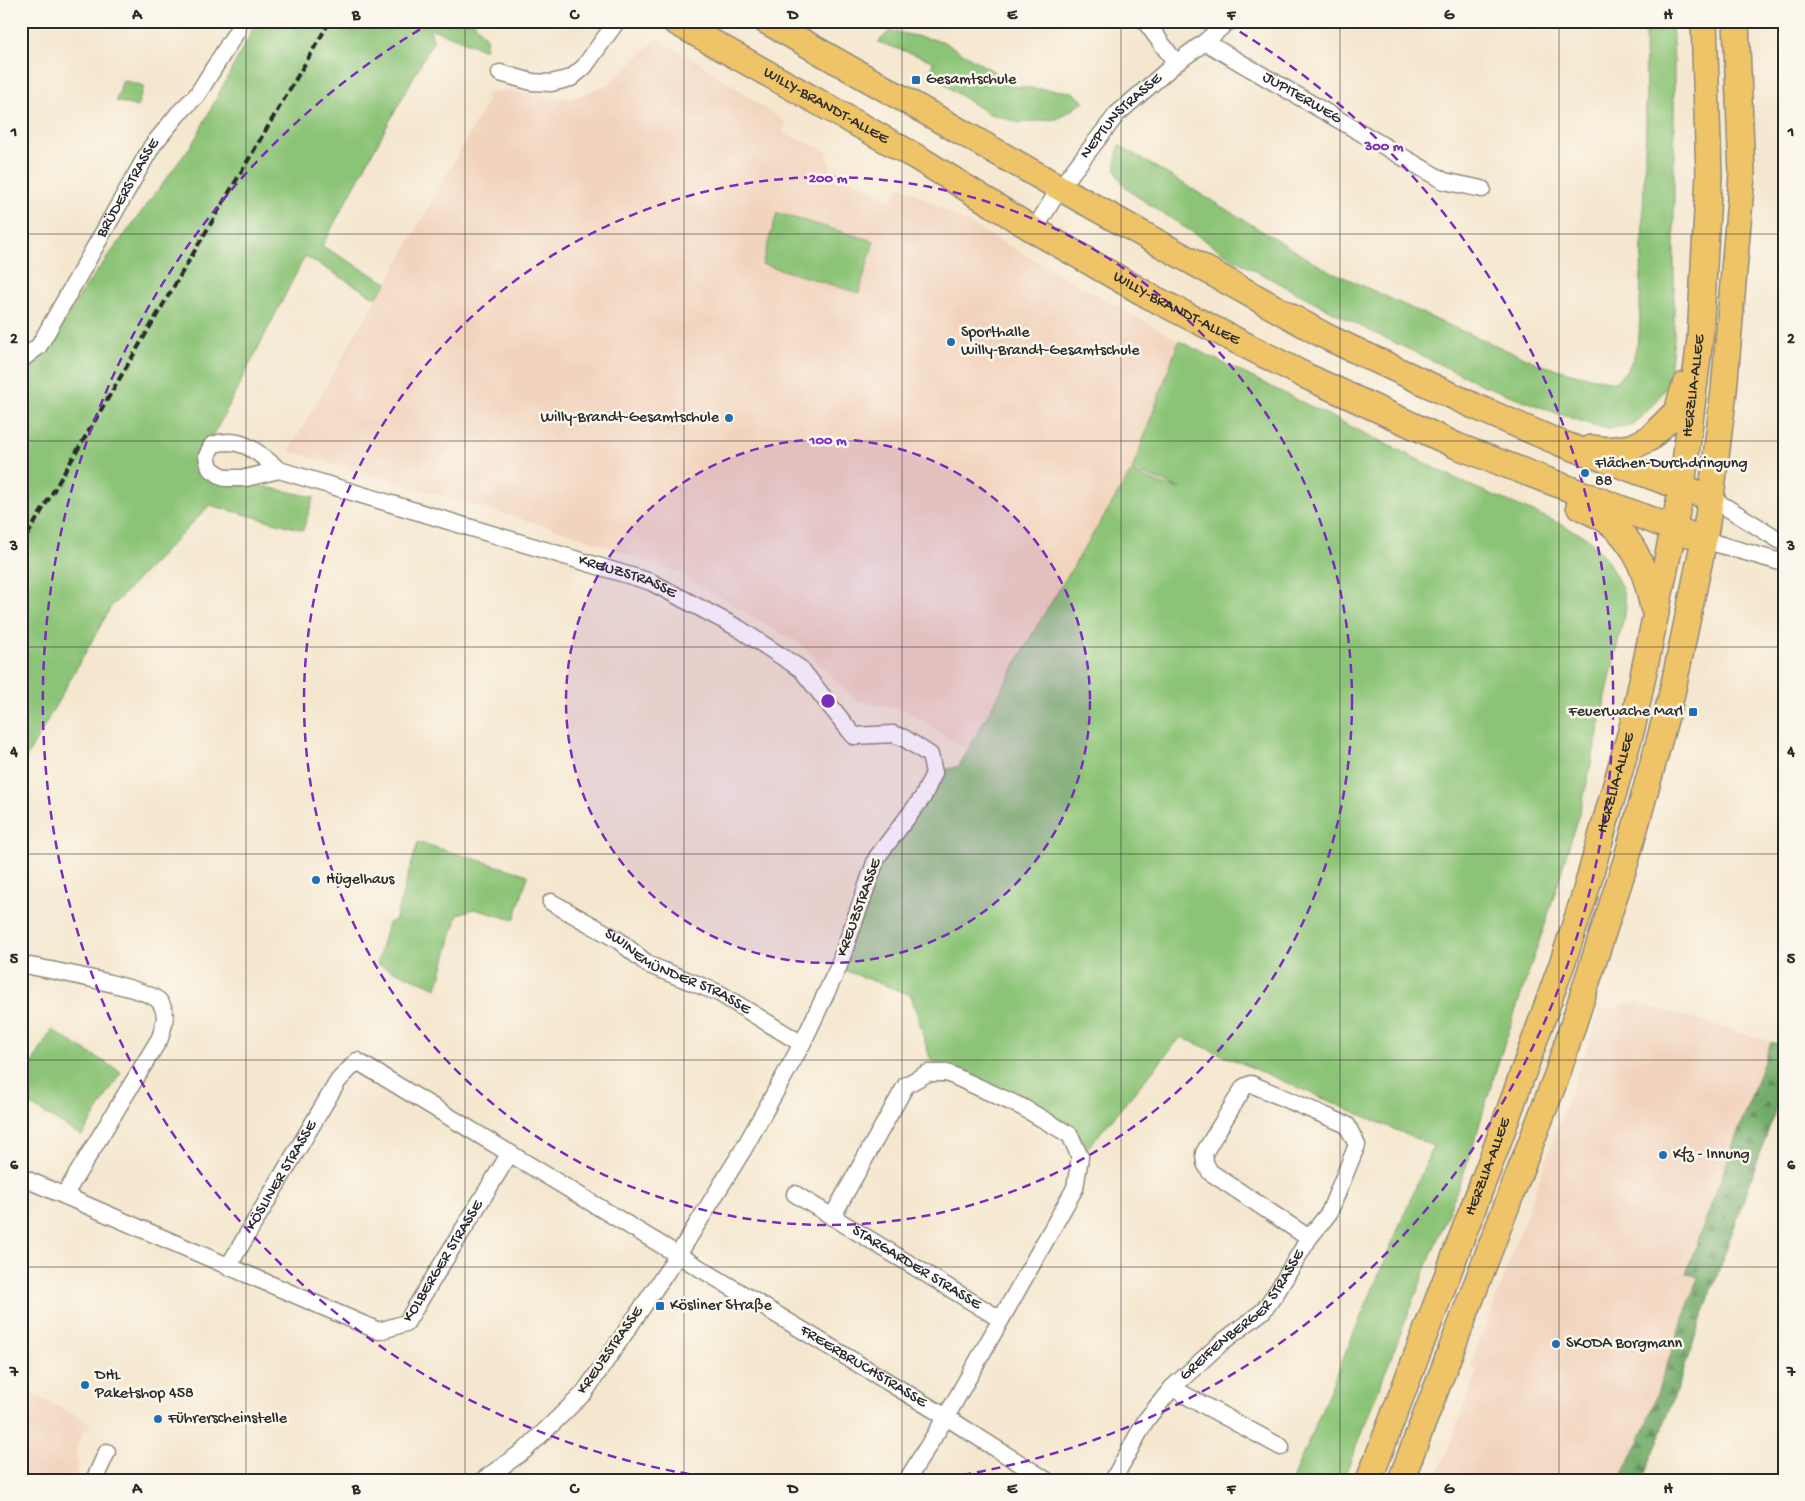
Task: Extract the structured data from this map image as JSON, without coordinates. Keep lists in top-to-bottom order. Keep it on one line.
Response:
{"streets":{"main road":["WILLY-BRANDT-ALLEE","HERZLIA-ALLEE"],"street":["JUPITERWEG","NEPTUNSTRASSE","BRÜDERSTRASSE","KREUZSTRASSE","SWINEMÜNDER STRASSE","KÖSLINER STRASSE","KOLBERGER STRASSE","STARGARDER STRASSE","GREIFENBERGER STRASSE","FREERBRUCHSTRASSE"]},"crossings":[["JUPITERWEG","NEPTUNSTRASSE"],["WILLY-BRANDT-ALLEE","NEPTUNSTRASSE"],["WILLY-BRANDT-ALLEE","HERZLIA-ALLEE"],["KREUZSTRASSE","SWINEMÜNDER STRASSE"],["KREUZSTRASSE","FREERBRUCHSTRASSE"],["KÖSLINER STRASSE","KOLBERGER STRASSE"],["STARGARDER STRASSE","FREERBRUCHSTRASSE"]],"places":{"transit":["Gesamtschule","Feuerwache Marl","Kösliner Straße"],"other":["Sporthalle Willy-Brandt-Gesamtschule","Willy-Brandt-Gesamtschule","Flächen-Durchdringung 88","Hügelhaus","Kfz - Innung","SKODA Borgmann","DHL Paketshop 458","Führerscheinstelle"]},"grid":{"columns":["A","B","C","D","E","F","G","H"],"rows":["1","2","3","4","5","6","7"]},"rings":["300 m","200 m","100 m"]}
